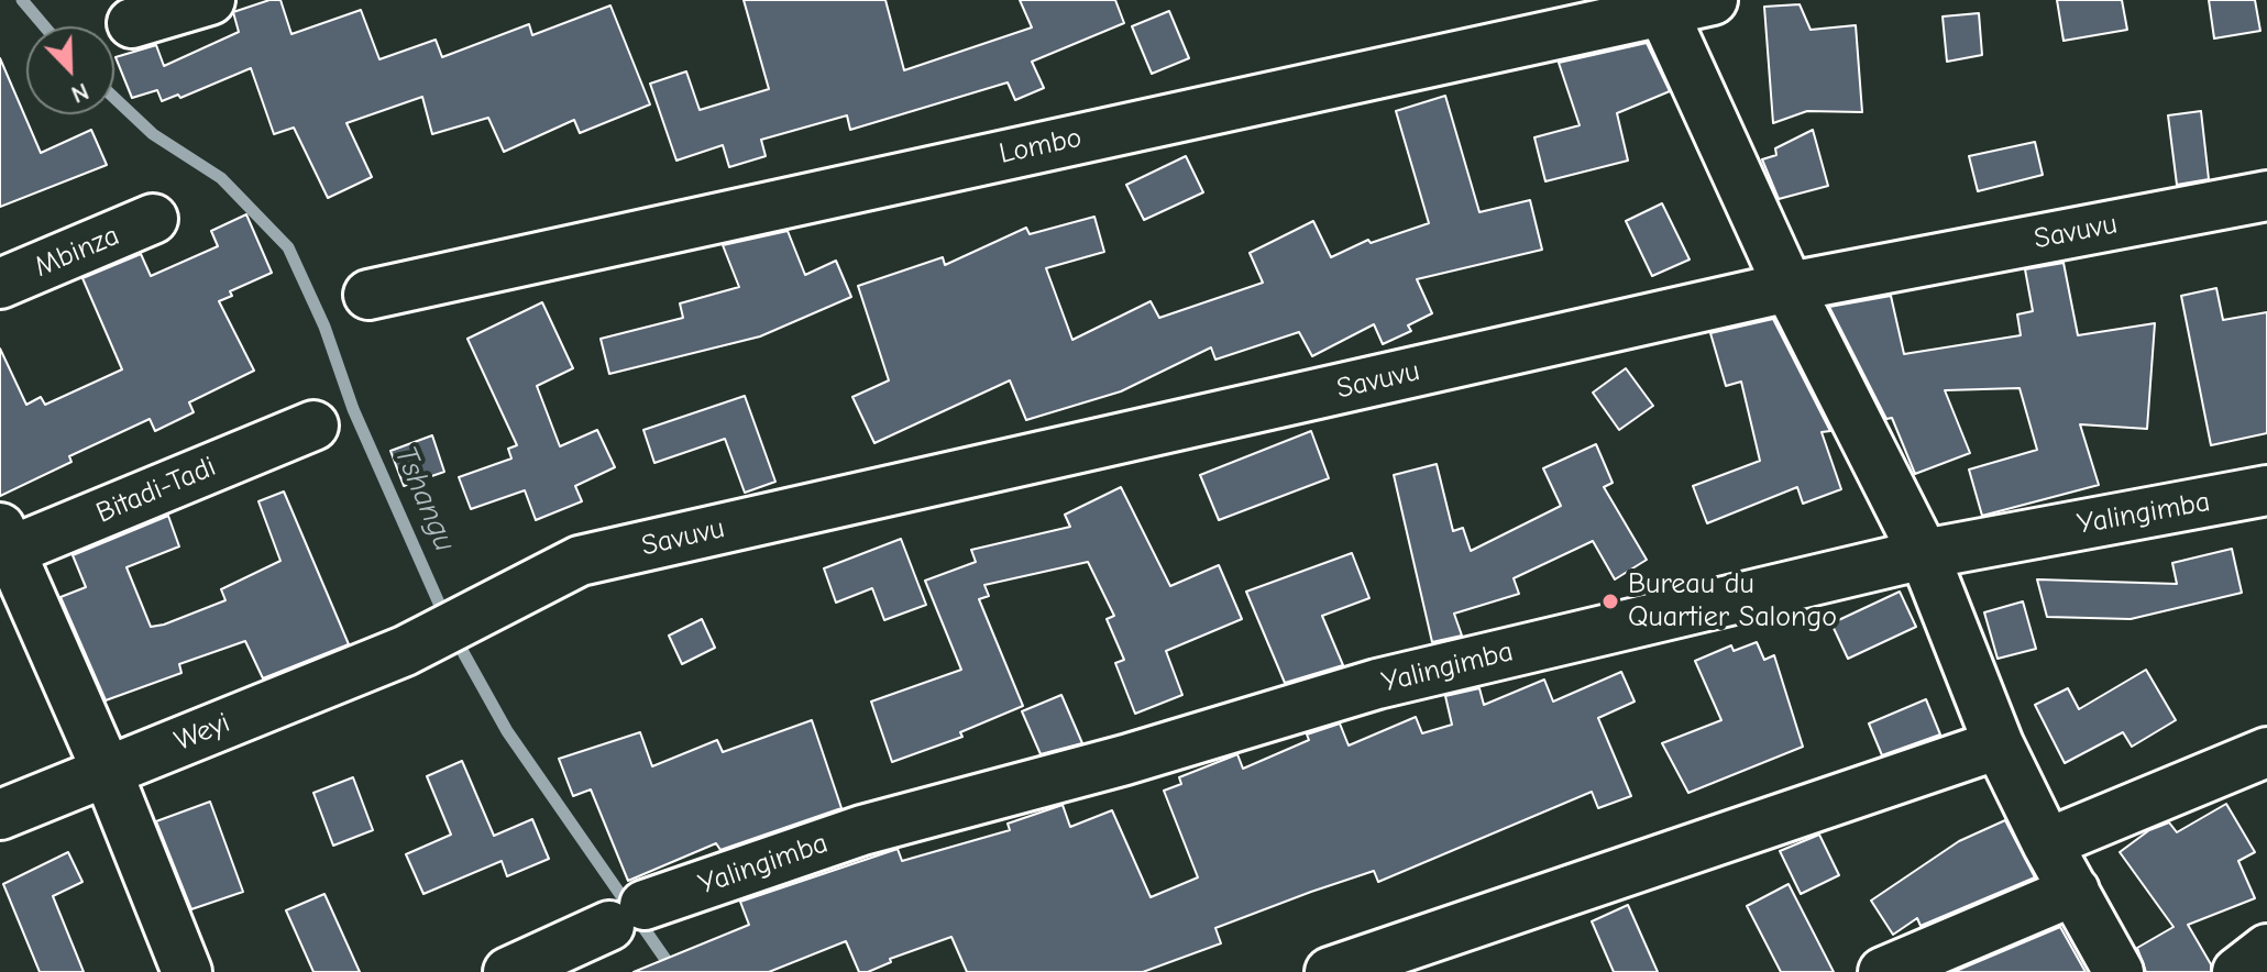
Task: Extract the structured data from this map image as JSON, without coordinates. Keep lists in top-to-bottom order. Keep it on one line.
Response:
{"streets":{"street":["Lombo","Savuvu","Mbinza","Bitadi-Tadi","Yalingimba","Weyi"]},"crossings":[["Savuvu","Weyi"]],"water":["Tshangu"],"places":["Bureau du Quartier Salongo"],"north":"bottom right"}
